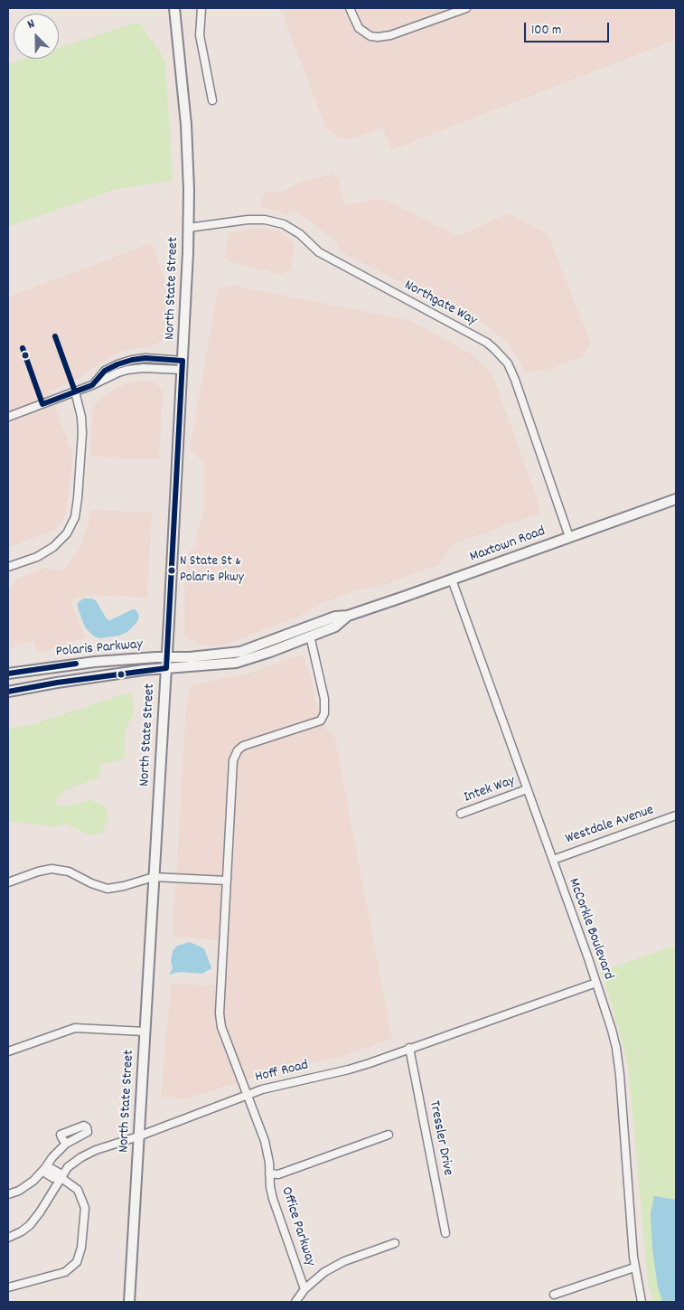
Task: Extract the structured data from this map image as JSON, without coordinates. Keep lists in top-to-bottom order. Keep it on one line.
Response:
{"streets":{"main road":["North State Street","Maxtown Road","Polaris Parkway"],"street":["Northgate Way","Intek Way","Westdale Avenue","McCorkle Boulevard","Hoff Road","Tressler Drive","Office Parkway"]},"crossings":[["North State Street","Northgate Way"],["North State Street","Maxtown Road"],["North State Street","Polaris Parkway"],["North State Street","Hoff Road"],["Northgate Way","Maxtown Road"],["Maxtown Road","Polaris Parkway"],["Maxtown Road","McCorkle Boulevard"],["Maxtown Road","Office Parkway"],["Intek Way","McCorkle Boulevard"],["Westdale Avenue","McCorkle Boulevard"],["McCorkle Boulevard","Hoff Road"],["Hoff Road","Tressler Drive"],["Hoff Road","Office Parkway"]],"places":["N State St & Polaris Pkwy"],"scale_bar":"100 m","north":"top left"}
